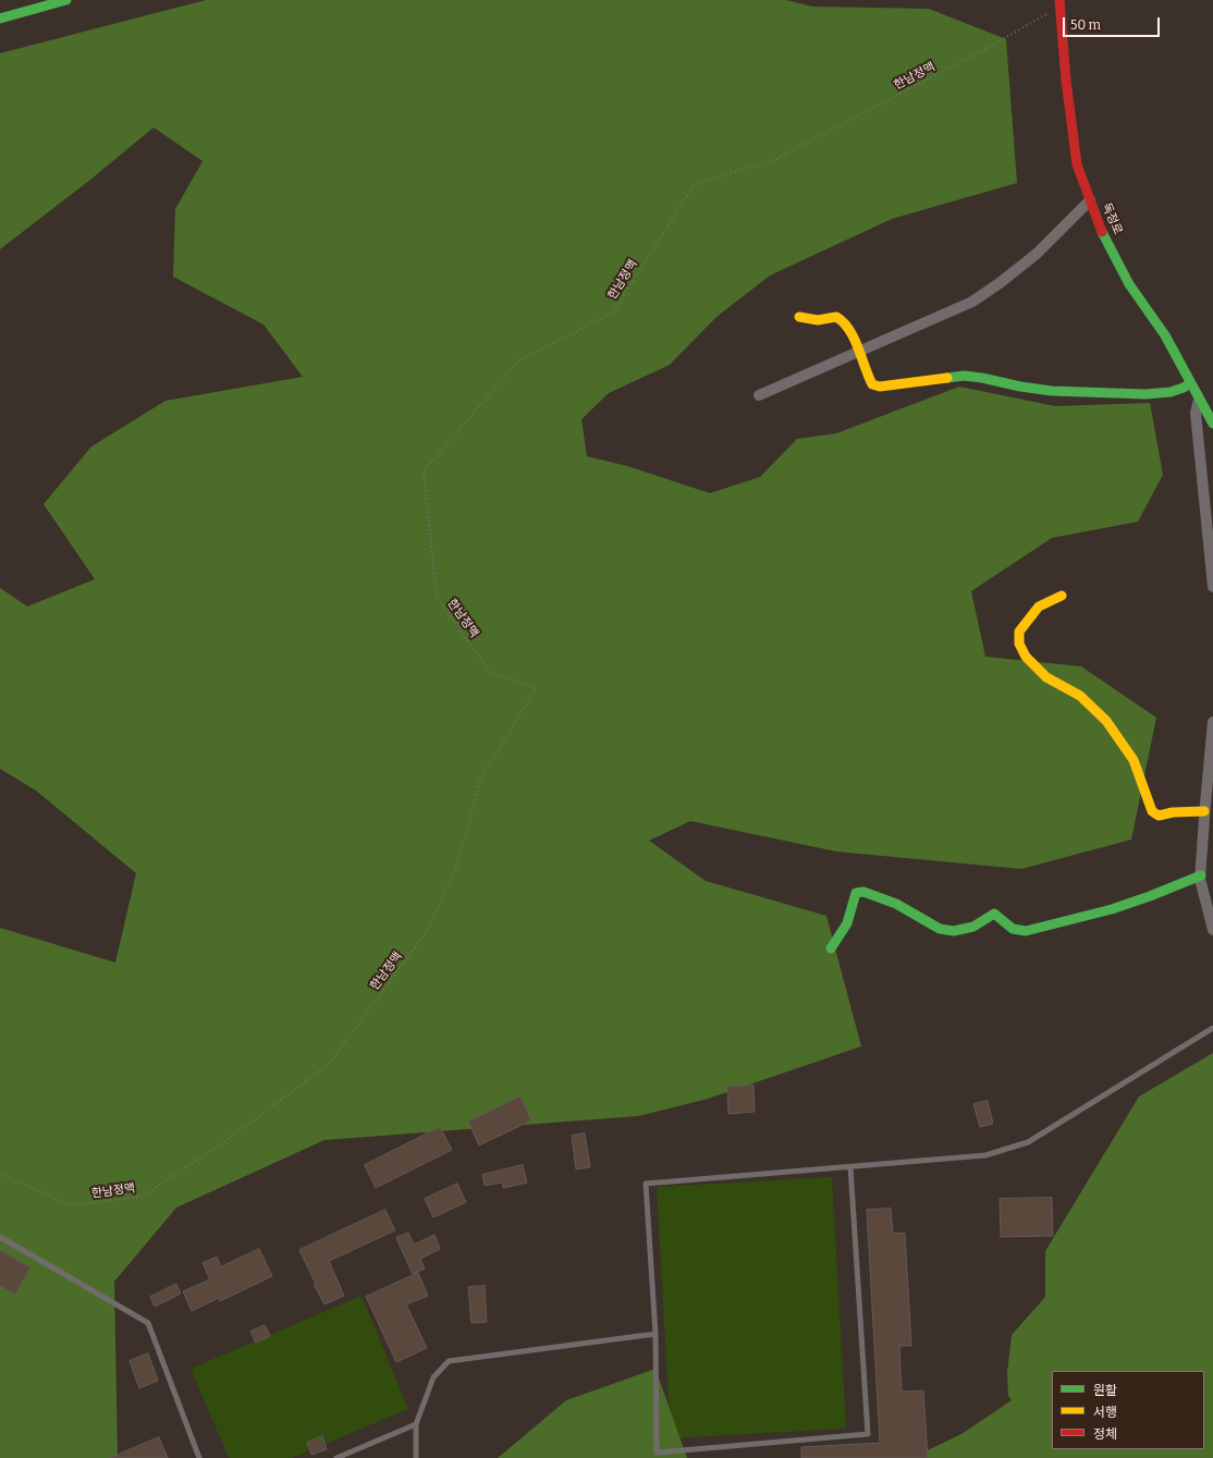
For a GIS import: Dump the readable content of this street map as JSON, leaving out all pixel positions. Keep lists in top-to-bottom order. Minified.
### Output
{"streets":{"street":["독정로"],"path":["한남정맥"]},"crossings":[["한남정맥","독정로"]],"legend":["원활","서행","정체"],"scale_bar":"50 m"}
